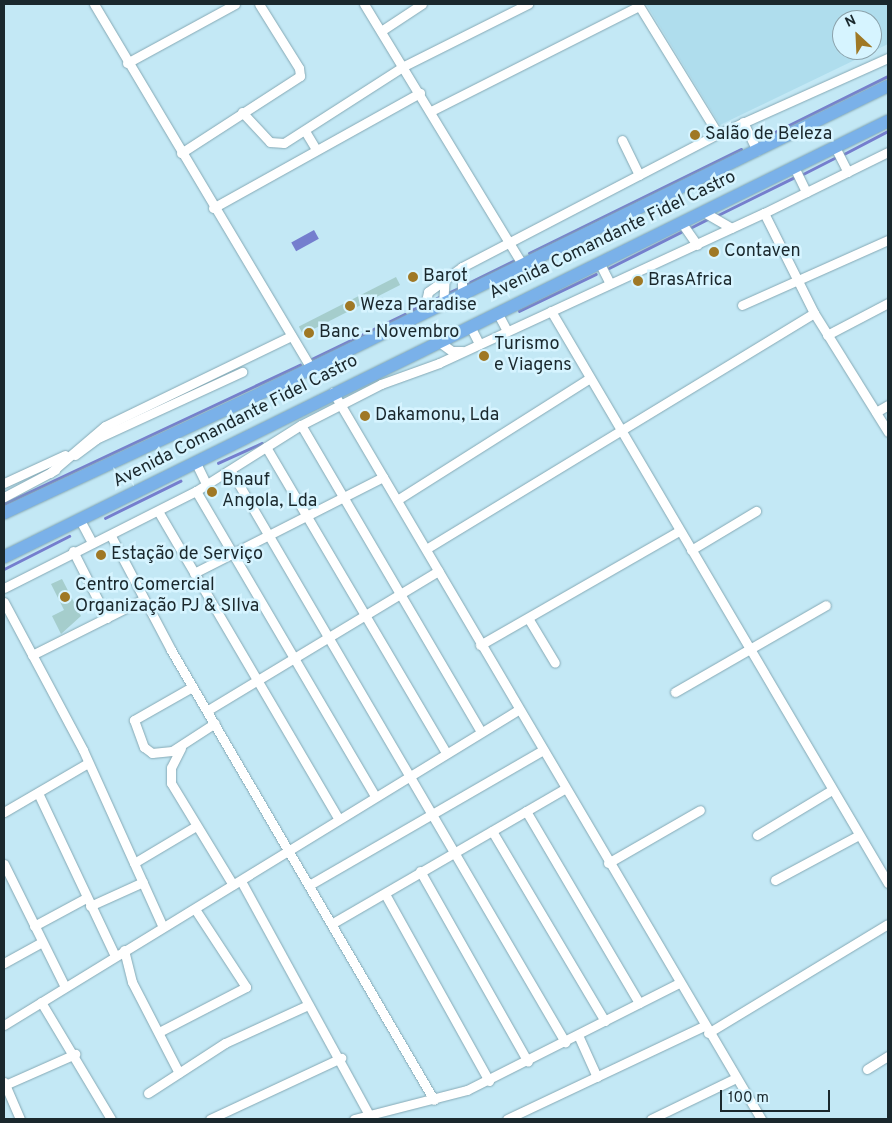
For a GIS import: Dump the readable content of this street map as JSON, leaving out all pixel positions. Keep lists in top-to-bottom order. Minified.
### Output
{"streets":{"highway":["Avenida Comandante Fidel Castro"]},"places":["Salão de Beleza","Contaven","Barot","BrasAfrica","Weza Paradise","Banc - Novembro","Turismo e Viagens","Dakamonu, Lda","Bnauf Angola, Lda","Estação de Serviço","Centro Comercial Organização PJ & SIlva"],"scale_bar":"100 m","north":"top left"}
